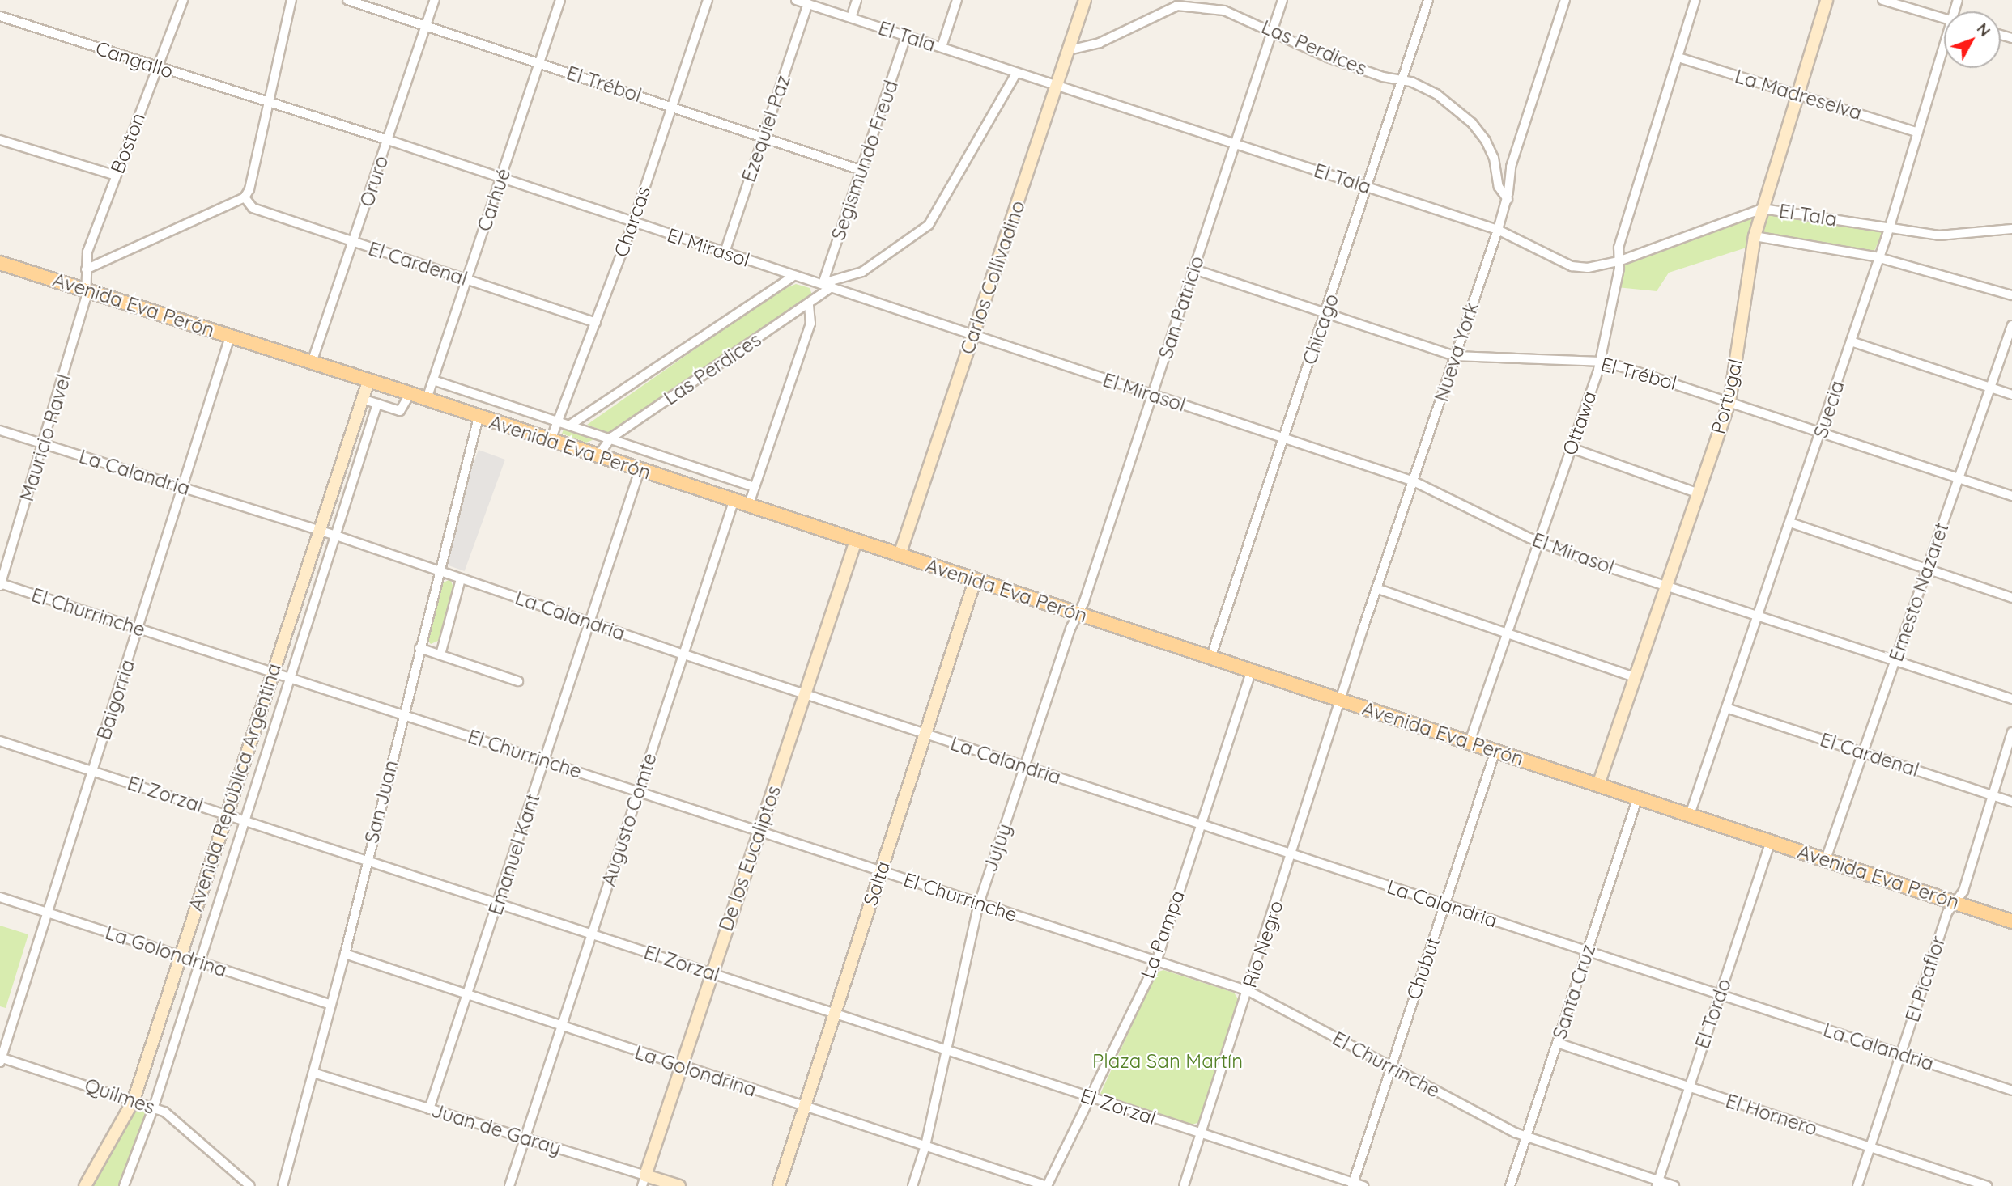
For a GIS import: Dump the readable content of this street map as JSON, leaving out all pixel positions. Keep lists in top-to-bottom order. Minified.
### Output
{"streets":{"main road":["Avenida Eva Perón"],"street":["El Tala","Las Perdices","Cangallo","El Trébol","La Madreselva","Ezequiel Paz","Boston","Segismundo Freud","Oruro","Carhué","Charcas","El Mirasol","El Cardenal","Carlos Collivadino","San Patricio","Chicago","Nueva York","Portugal","Suecia","Ottawa","Mauricio Ravel","La Calandria","Ernesto Nazaret","El Churrinche","Baigorria","Avenida República Argentina","El Zorzal","San Juan","Augusto Comte","Jujuy","Emanuel Kant","De los Eucaliptos","Salta","La Pampa","Río Negro","La Golondrina","Chubut","El Picaflor","Santa Cruz","El Tordo","Quilmes","El Hornero","Juan de Garay"]},"crossings":[["El Tala","Ezequiel Paz"],["El Tala","Segismundo Freud"],["El Tala","Carlos Collivadino"],["El Tala","San Patricio"],["El Tala","Chicago"],["El Tala","Nueva York"],["El Tala","Portugal"],["El Tala","Suecia"],["El Tala","Ottawa"],["Las Perdices","El Mirasol"],["Las Perdices","Carlos Collivadino"],["Las Perdices","Avenida Eva Perón"],["Las Perdices","San Patricio"],["Las Perdices","Chicago"],["Las Perdices","Nueva York"],["Cangallo","Boston"],["Cangallo","El Mirasol"],["El Trébol","Ezequiel Paz"],["El Trébol","Segismundo Freud"],["El Trébol","Oruro"],["El Trébol","Carhué"],["El Trébol","Charcas"],["El Trébol","San Patricio"],["El Trébol","Chicago"],["El Trébol","Nueva York"],["El Trébol","Portugal"],["El Trébol","Suecia"],["El Trébol","Ottawa"],["El Trébol","Ernesto Nazaret"],["La Madreselva","Portugal"],["La Madreselva","Suecia"],["La Madreselva","Ottawa"],["Ezequiel Paz","El Mirasol"],["Boston","Avenida Eva Perón"],["Boston","Mauricio Ravel"],["Segismundo Freud","El Mirasol"],["Oruro","El Mirasol"],["Oruro","El Cardenal"],["Oruro","Avenida Eva Perón"],["Carhué","El Mirasol"],["Carhué","El Cardenal"],["Carhué","Avenida Eva Perón"],["Charcas","El Mirasol"],["Charcas","El Cardenal"],["Charcas","Avenida Eva Perón"],["El Mirasol","Carlos Collivadino"],["El Mirasol","San Patricio"],["El Mirasol","Chicago"],["El Mirasol","Nueva York"],["El Mirasol","Portugal"],["El Mirasol","Suecia"],["El Mirasol","Ottawa"],["El Mirasol","Ernesto Nazaret"],["El Cardenal","Suecia"],["El Cardenal","Ernesto Nazaret"],["El Cardenal","El Picaflor"],["Carlos Collivadino","Avenida Eva Perón"],["Avenida Eva Perón","San Patricio"],["Avenida Eva Perón","Chicago"],["Avenida Eva Perón","Nueva York"],["Avenida Eva Perón","Portugal"],["Avenida Eva Perón","Suecia"],["Avenida Eva Perón","Ottawa"],["Avenida Eva Perón","Mauricio Ravel"],["Avenida Eva Perón","Ernesto Nazaret"],["Avenida Eva Perón","Baigorria"],["Avenida Eva Perón","Avenida República Argentina"],["Avenida Eva Perón","San Juan"],["Avenida Eva Perón","Augusto Comte"],["Avenida Eva Perón","Jujuy"],["Avenida Eva Perón","Emanuel Kant"],["Avenida Eva Perón","De los Eucaliptos"],["Avenida Eva Perón","Salta"],["Avenida Eva Perón","La Pampa"],["Avenida Eva Perón","Río Negro"],["Avenida Eva Perón","Chubut"],["Avenida Eva Perón","El Picaflor"],["Avenida Eva Perón","Santa Cruz"],["Avenida Eva Perón","El Tordo"],["San Patricio","Jujuy"],["Nueva York","Río Negro"],["Mauricio Ravel","La Calandria"],["Mauricio Ravel","El Churrinche"],["La Calandria","Baigorria"],["La Calandria","Avenida República Argentina"],["La Calandria","San Juan"],["La Calandria","Augusto Comte"],["La Calandria","Jujuy"],["La Calandria","Emanuel Kant"],["La Calandria","De los Eucaliptos"],["La Calandria","Salta"],["La Calandria","La Pampa"],["La Calandria","Río Negro"],["La Calandria","Chubut"],["La Calandria","El Picaflor"],["La Calandria","Santa Cruz"],["La Calandria","El Tordo"],["El Churrinche","Baigorria"],["El Churrinche","Avenida República Argentina"],["El Churrinche","San Juan"],["El Churrinche","Augusto Comte"],["El Churrinche","Jujuy"],["El Churrinche","Emanuel Kant"],["El Churrinche","De los Eucaliptos"],["El Churrinche","Salta"],["El Churrinche","La Pampa"],["El Churrinche","Río Negro"],["El Churrinche","Chubut"],["El Churrinche","Santa Cruz"],["El Churrinche","El Tordo"],["Baigorria","El Zorzal"],["Baigorria","La Golondrina"],["Baigorria","Quilmes"],["Avenida República Argentina","El Zorzal"],["Avenida República Argentina","La Golondrina"],["Avenida República Argentina","Quilmes"],["El Zorzal","San Juan"],["El Zorzal","Augusto Comte"],["El Zorzal","Jujuy"],["El Zorzal","Emanuel Kant"],["El Zorzal","De los Eucaliptos"],["El Zorzal","Salta"],["El Zorzal","La Pampa"],["El Zorzal","Río Negro"],["El Zorzal","Chubut"],["San Juan","La Golondrina"],["San Juan","Juan de Garay"],["Augusto Comte","La Golondrina"],["Augusto Comte","Juan de Garay"],["Jujuy","La Golondrina"],["Emanuel Kant","La Golondrina"],["Emanuel Kant","Juan de Garay"],["De los Eucaliptos","La Golondrina"],["De los Eucaliptos","Juan de Garay"],["Salta","La Golondrina"],["La Pampa","La Golondrina"],["El Picaflor","El Hornero"],["Santa Cruz","El Hornero"],["El Tordo","El Hornero"]],"parks":["Plaza San Martín"],"north":"top right"}
